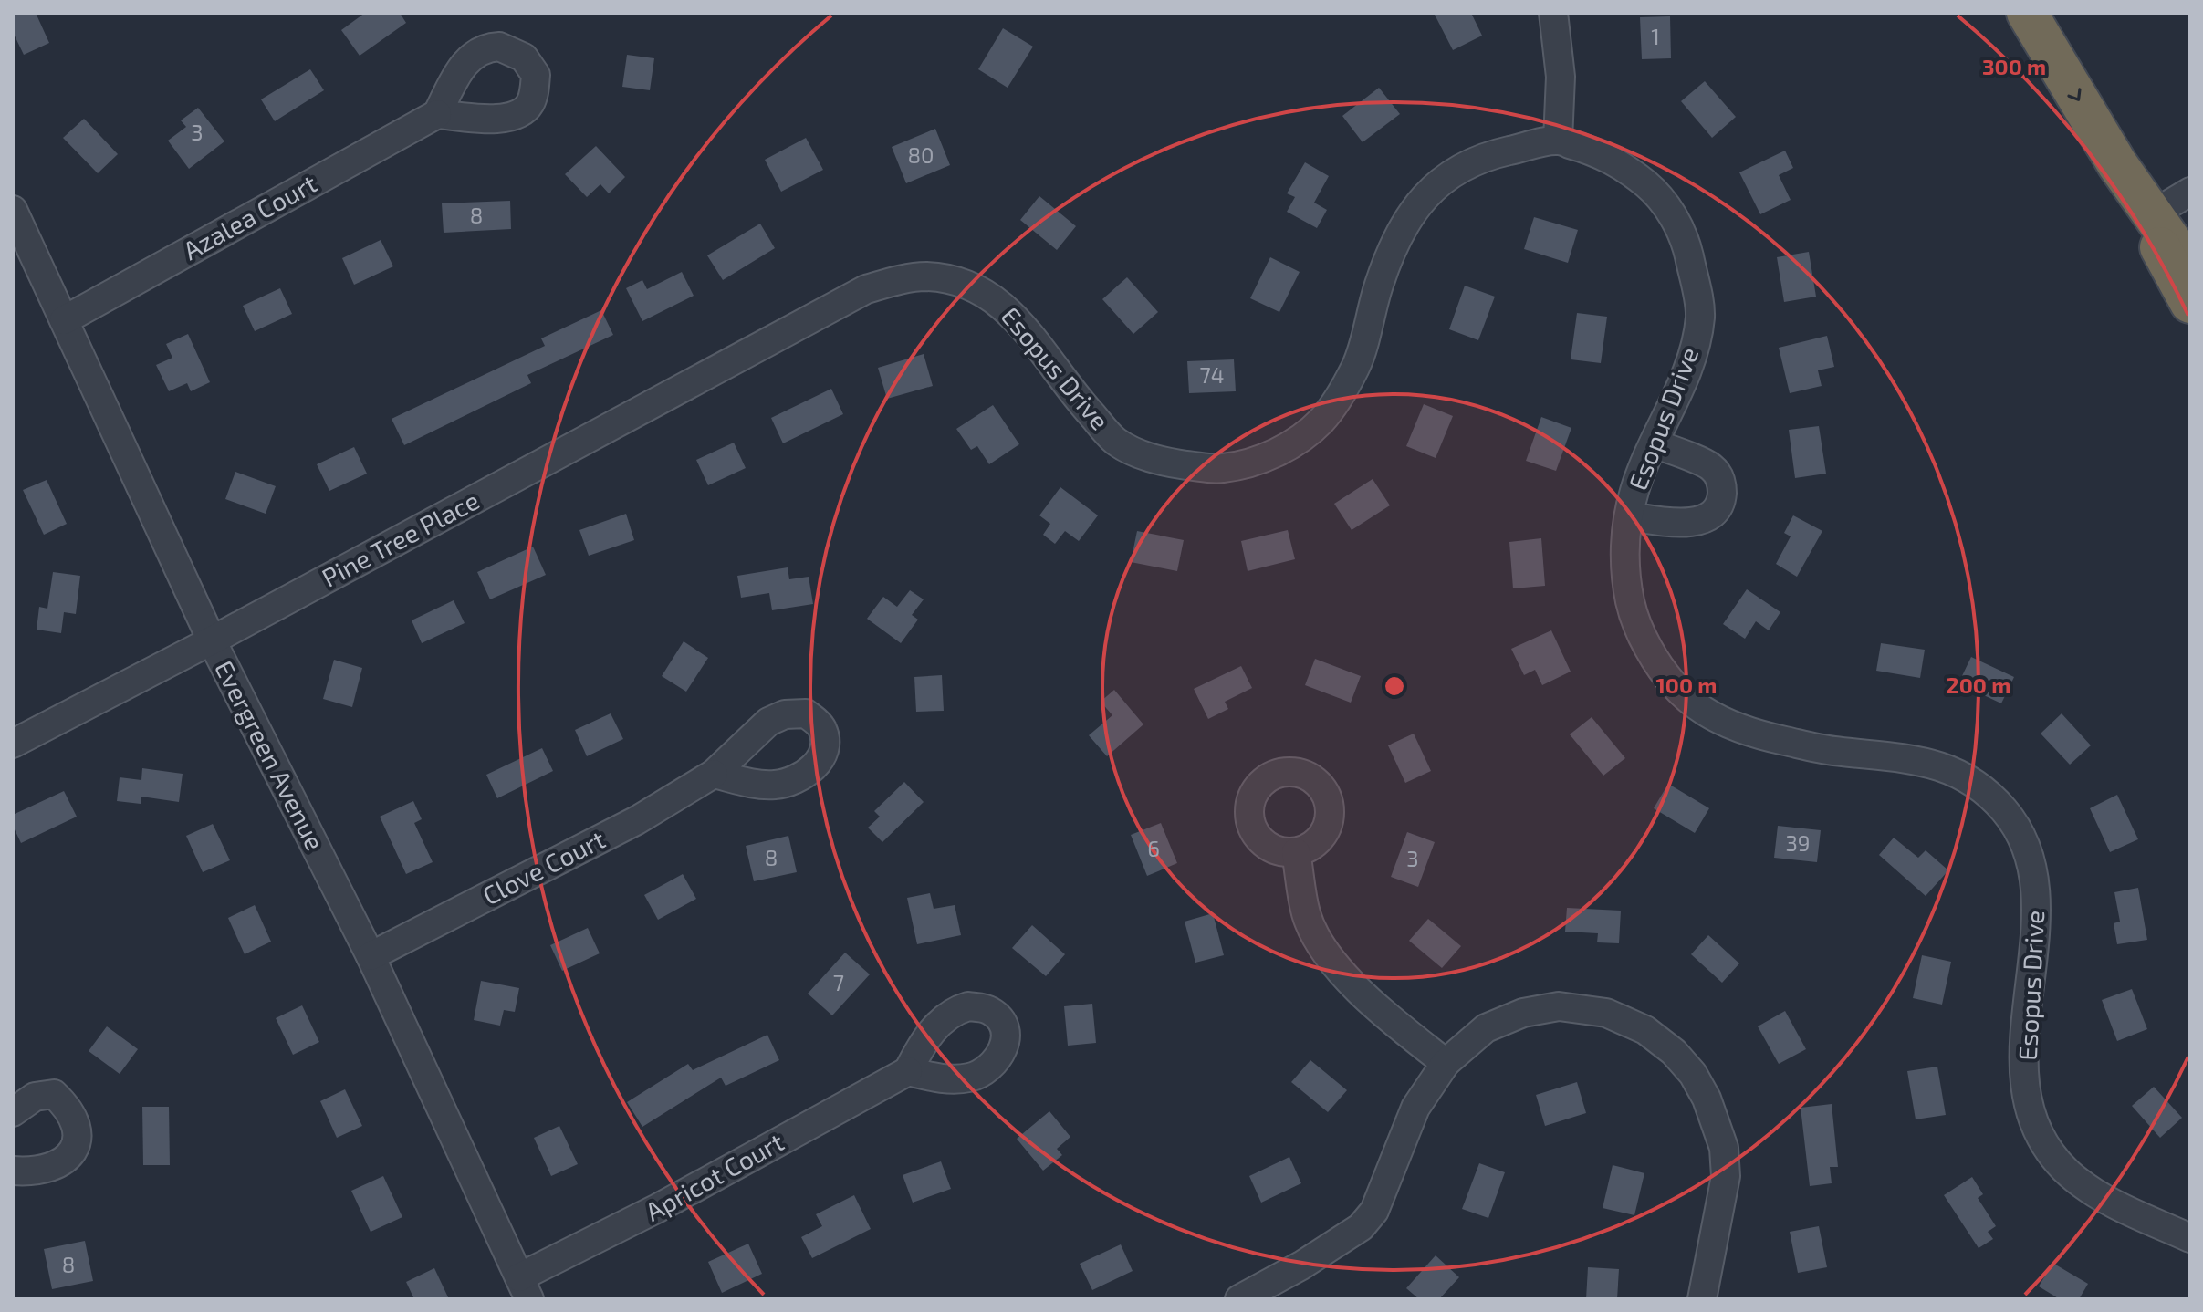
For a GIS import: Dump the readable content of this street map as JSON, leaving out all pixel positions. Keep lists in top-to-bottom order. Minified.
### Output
{"streets":{"street":["Azalea Court","Esopus Drive","Pine Tree Place","Evergreen Avenue","Clove Court","Apricot Court"]},"crossings":[["Azalea Court","Evergreen Avenue"],["Esopus Drive","Pine Tree Place"],["Pine Tree Place","Evergreen Avenue"],["Evergreen Avenue","Clove Court"],["Evergreen Avenue","Apricot Court"]],"house_numbers":["1","3","80","8","74","39","6","8","3","7","8"],"rings":["300 m","100 m","200 m"]}
